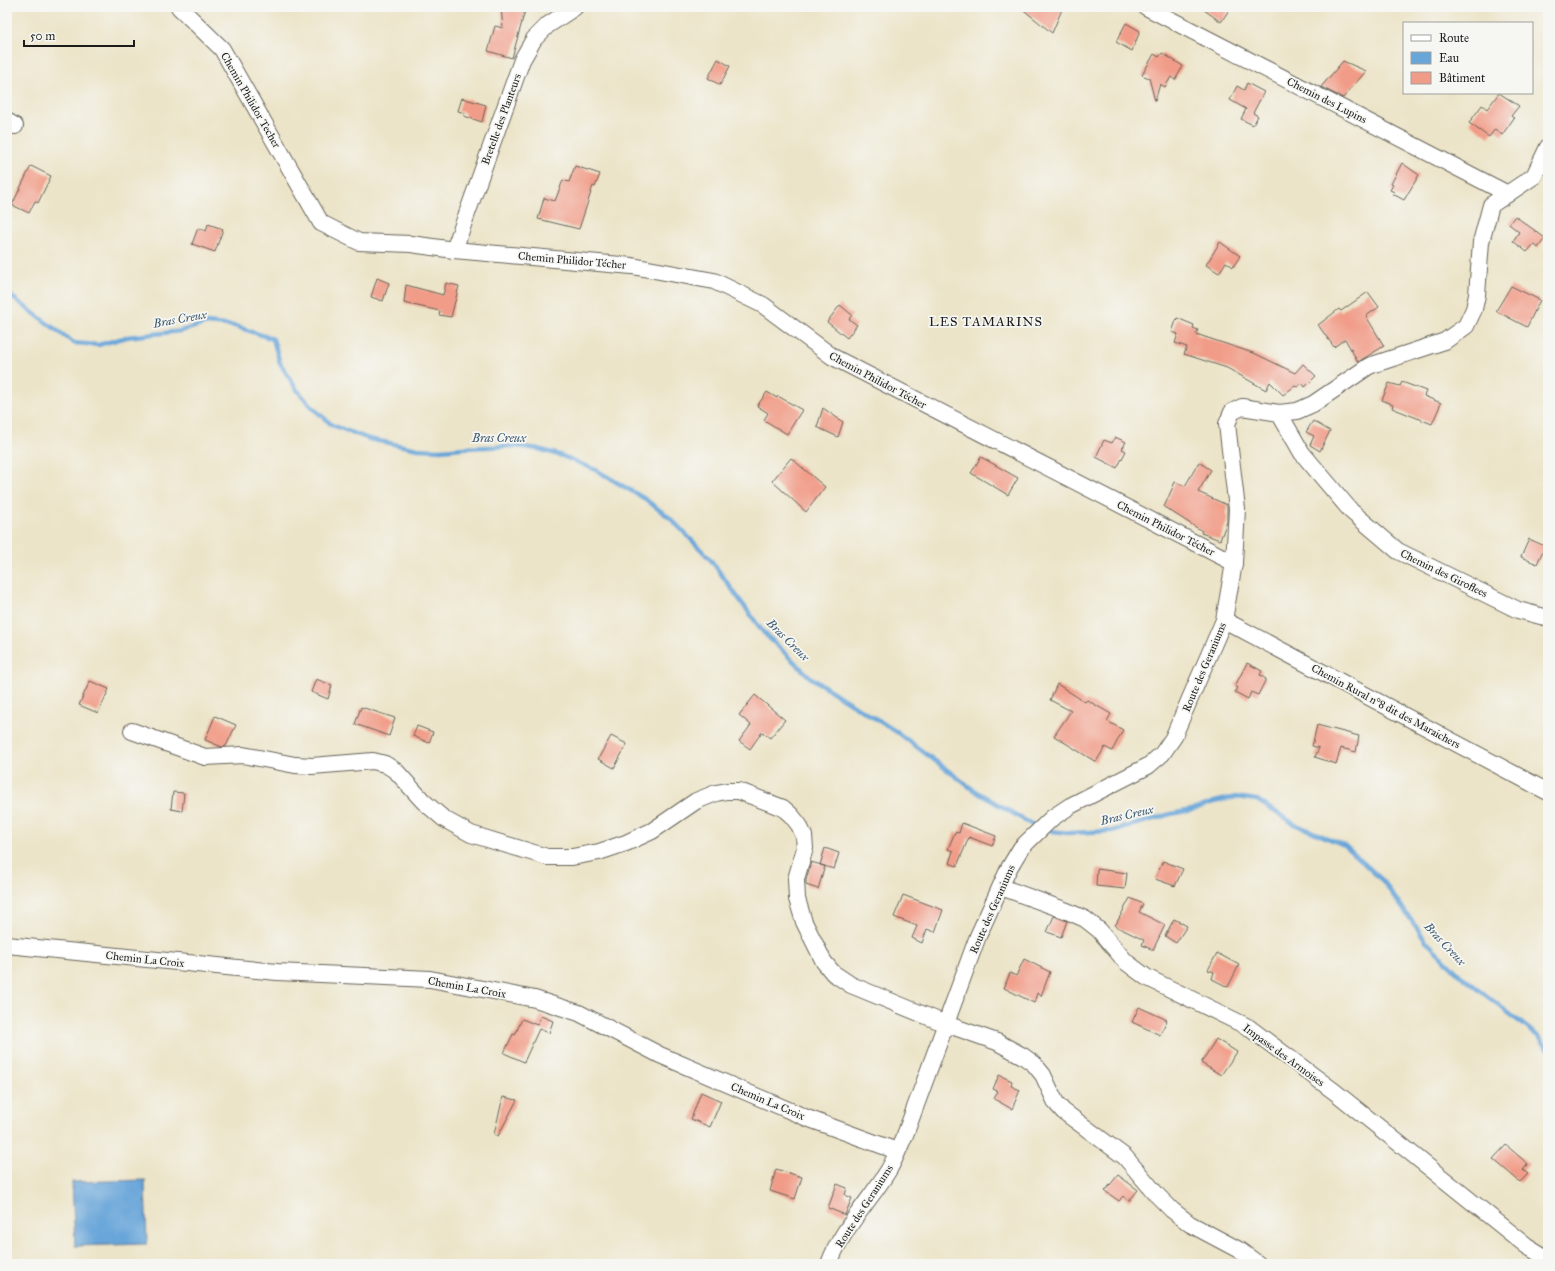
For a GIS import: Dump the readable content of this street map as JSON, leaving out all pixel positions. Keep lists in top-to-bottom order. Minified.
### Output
{"streets":{"street":["Chemin Philidor Techer","Chemin des Lupins","Bretelle des Planteurs","Chemin Philidor Técher","Chemin des Giroflees","Route des Geraniums","Chemin Rural n°8 dit des Maraichers","Chemin La Croix","Impasse des Armoises"]},"crossings":[["Chemin Philidor Techer","Chemin Philidor Técher"],["Chemin des Lupins","Route des Geraniums"],["Bretelle des Planteurs","Chemin Philidor Técher"],["Chemin Philidor Técher","Route des Geraniums"],["Chemin des Giroflees","Route des Geraniums"],["Route des Geraniums","Chemin Rural n°8 dit des Maraichers"],["Route des Geraniums","Chemin La Croix"],["Route des Geraniums","Impasse des Armoises"]],"districts":["LES TAMARINS"],"water":["Bras Creux"],"legend":["Route","Eau","Bâtiment"],"scale_bar":"50 m"}
